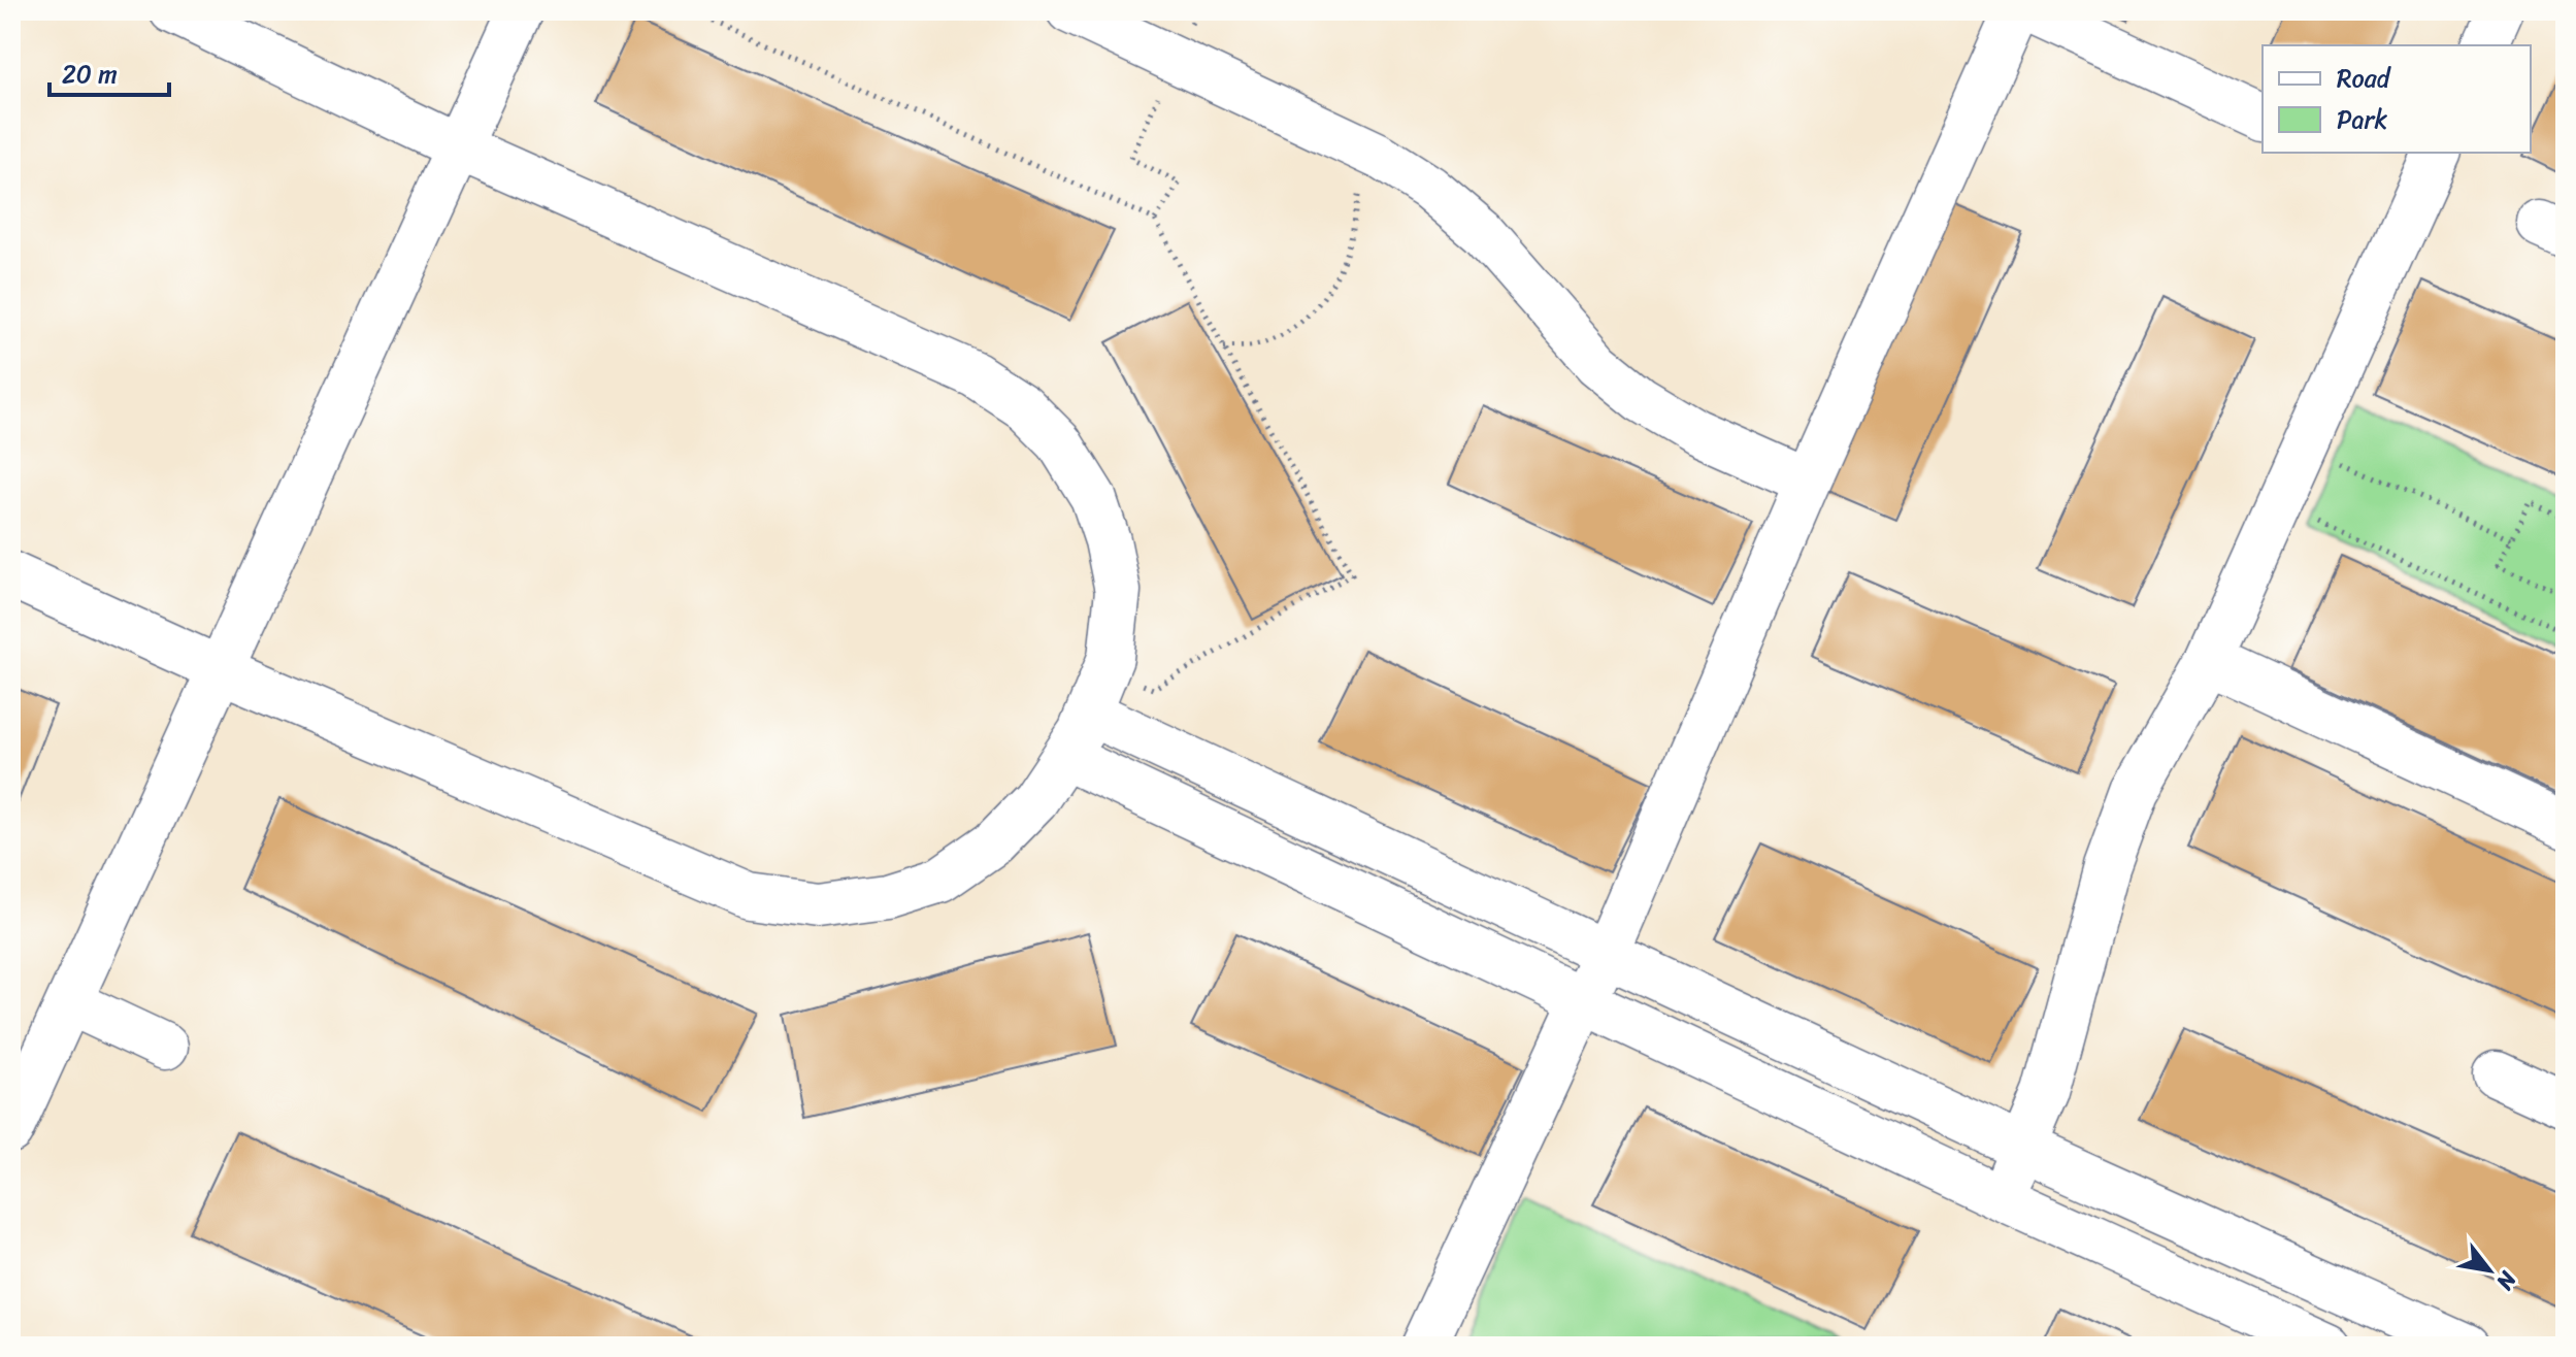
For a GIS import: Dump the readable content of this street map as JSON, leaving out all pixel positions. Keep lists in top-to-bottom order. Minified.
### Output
{"legend":["Road","Park"],"scale_bar":"20 m","north":"bottom right"}
